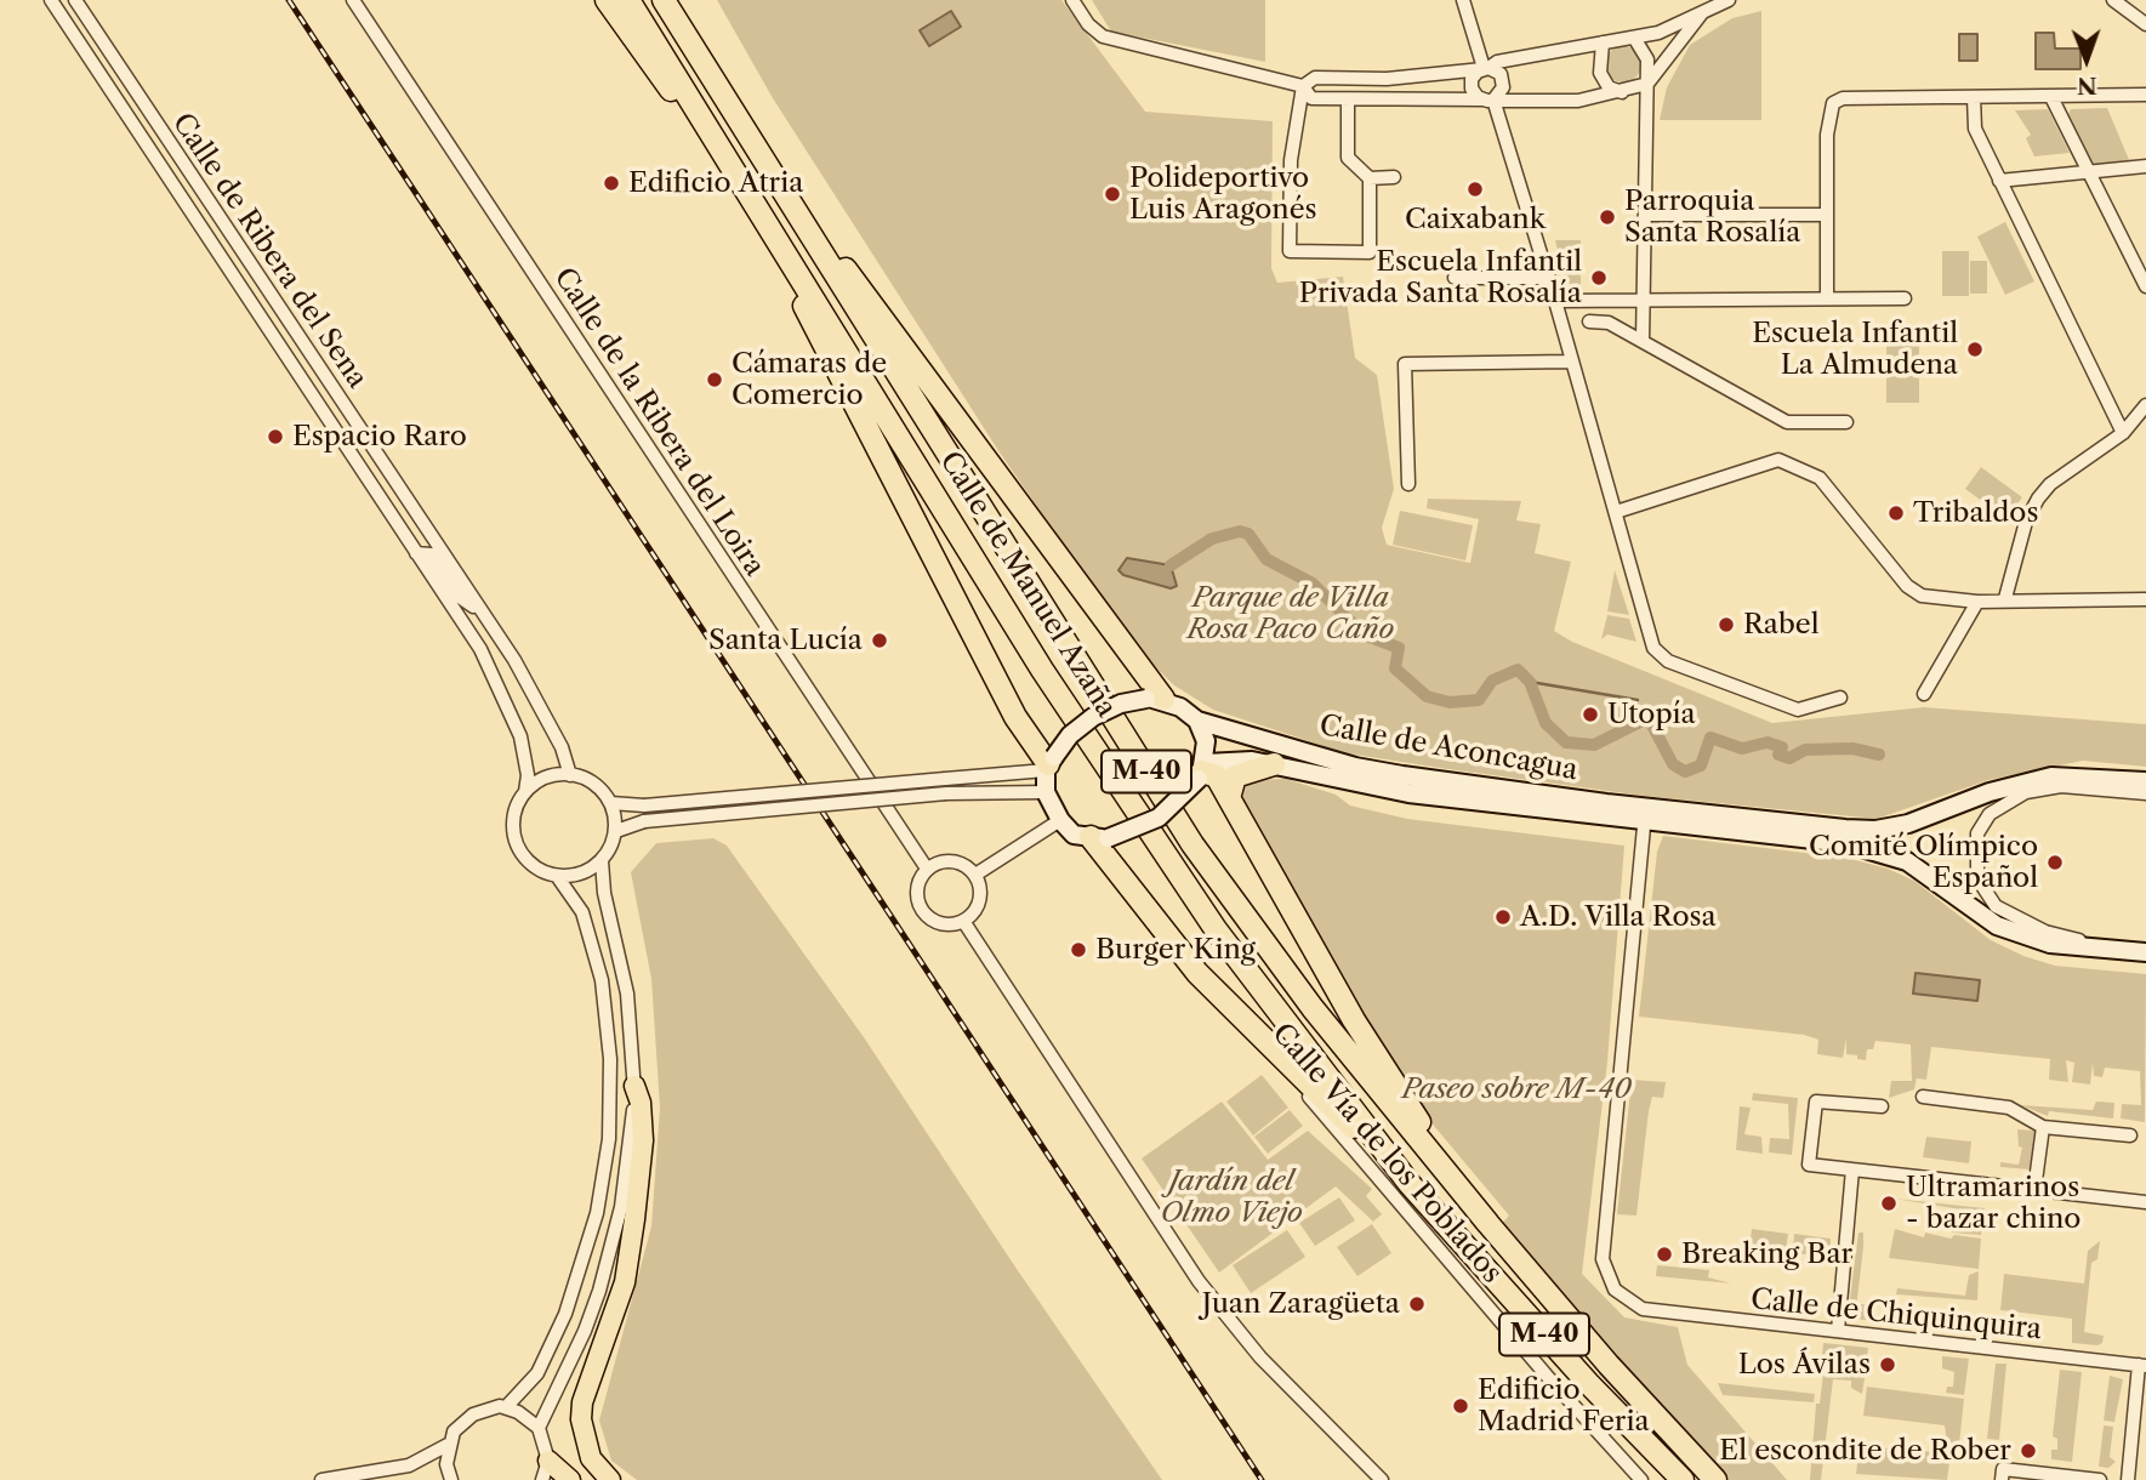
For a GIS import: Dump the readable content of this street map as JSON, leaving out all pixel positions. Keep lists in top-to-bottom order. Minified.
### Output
{"streets":{"highway":["Calle de Manuel Azaña","M-40"],"main road":["Calle de Aconcagua"],"street":["Calle de Ribera del Sena","Calle de la Ribera del Loira","Calle Vía de los Poblados","Calle de Chiquinquira"]},"crossings":[["Calle de Aconcagua","Calle de Chiquinquira"]],"parks":["Parque de Villa Rosa Paco Caño","Paseo sobre M-40","Jardín del Olmo Viejo"],"places":["Edificio Atria","Caixabank","Polideportivo Luis Aragonés","Parroquia Santa Rosalía","Escuela Infantil Privada Santa Rosalía","Escuela Infantil La Almudena","Cámaras de Comercio","Espacio Raro","Tribaldos","Rabel","Santa Lucía","Utopía","Comité Olímpico Español","A.D. Villa Rosa","Burger King","Ultramarinos - bazar chino","Breaking Bar","Juan Zaragüeta","Los Ávilas","Edificio Madrid Feria","El escondite de Rober"],"north":"bottom"}
